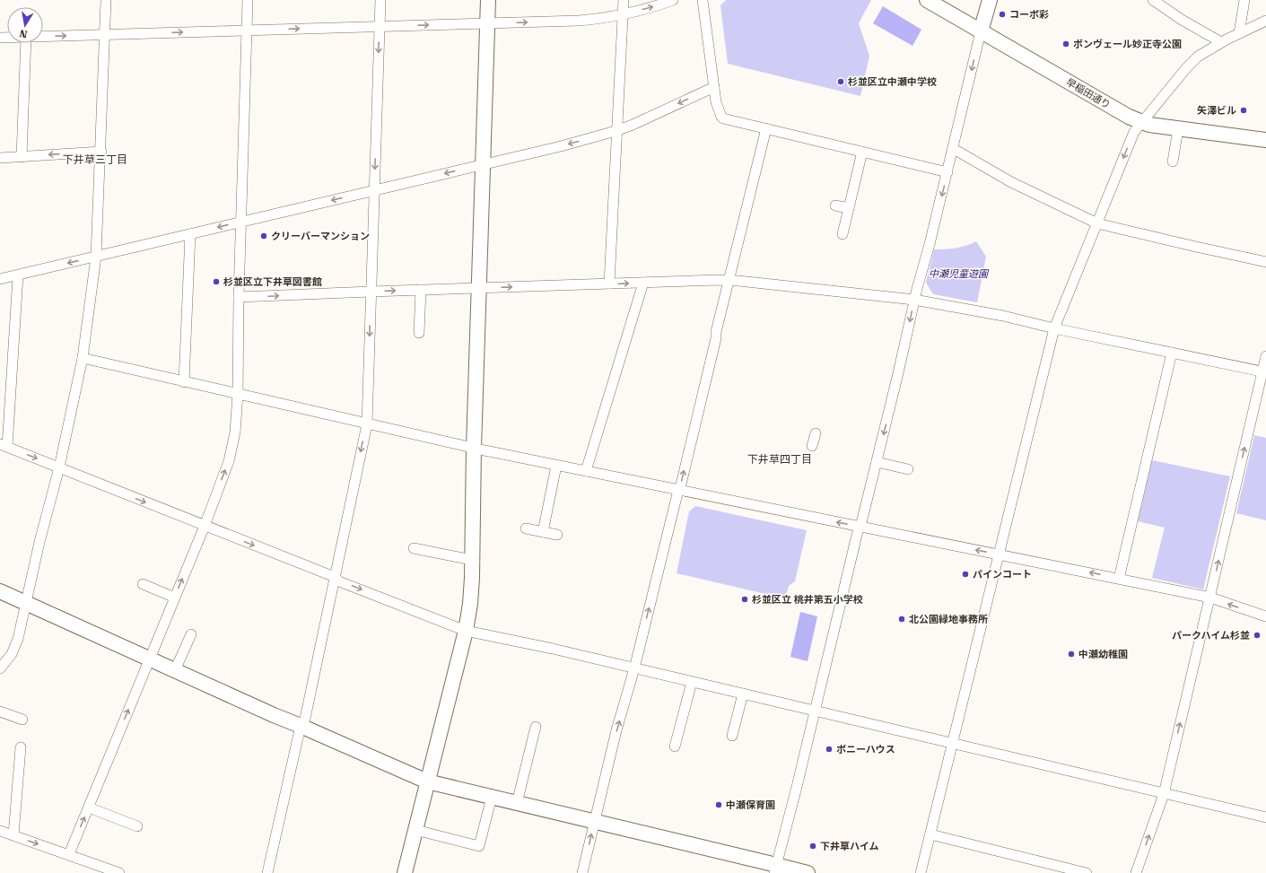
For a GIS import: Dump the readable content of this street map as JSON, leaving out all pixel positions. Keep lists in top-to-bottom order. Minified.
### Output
{"streets":{"street":["早稲田通り"]},"districts":["下井草三丁目","下井草四丁目"],"parks":["中瀬児童遊園"],"places":["コーポ彩","ボンヴェール妙正寺公園","杉並区立中瀬中学校","矢澤ビル","クリーバーマンション","杉並区立下井草図書館","パインコート","杉並区立 桃井第五小学校","北公園緑地事務所","パークハイム杉並","中瀬幼稚園","ポニーハウス","中瀬保育園","下井草ハイム"],"north":"bottom"}
